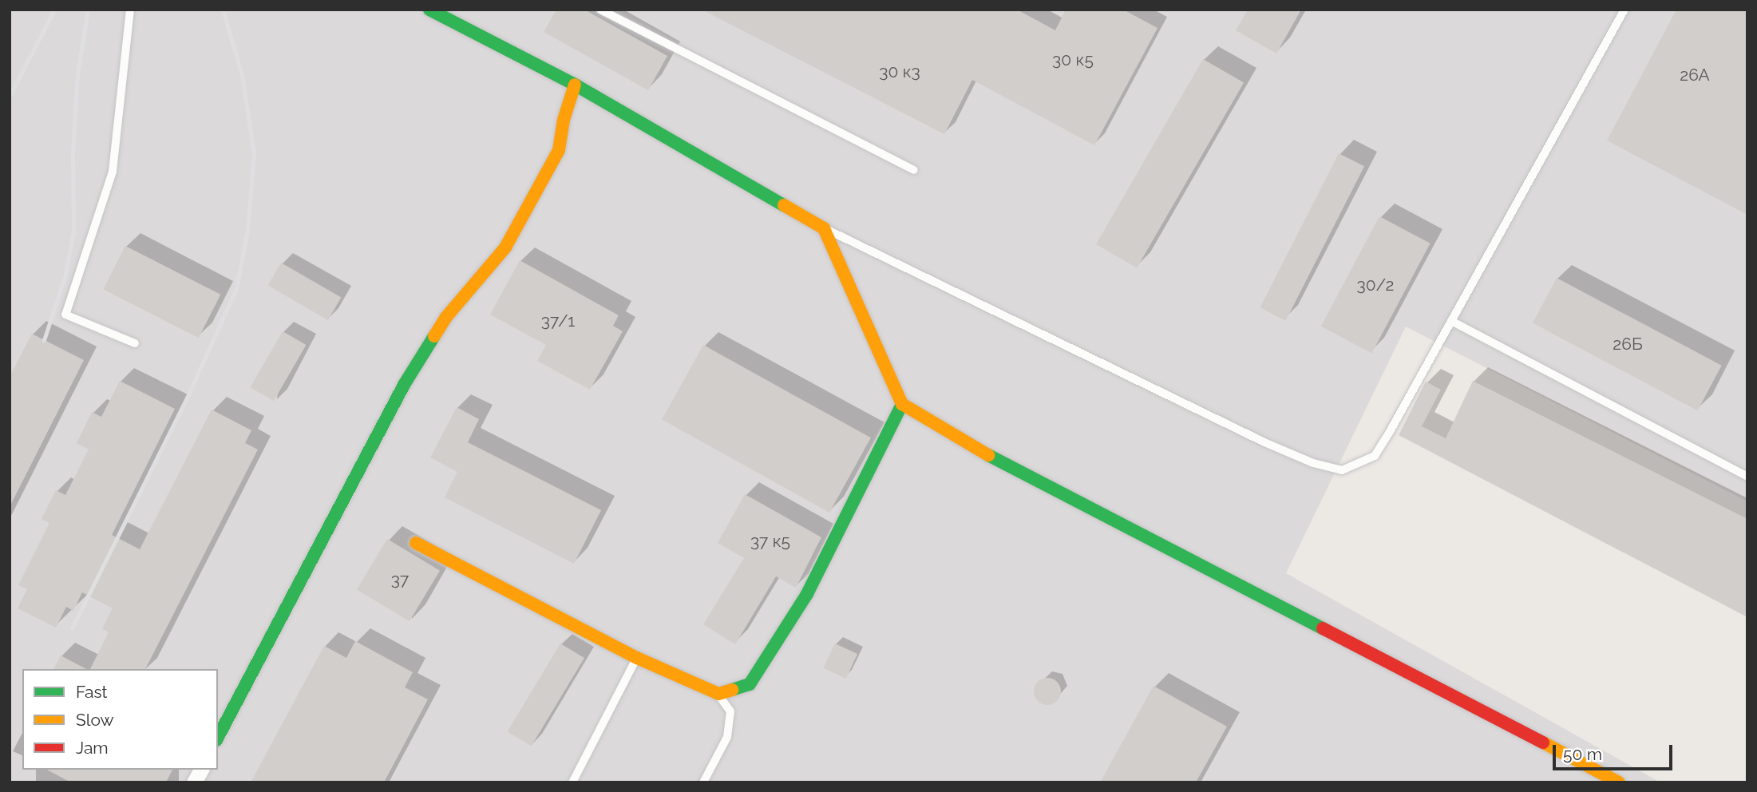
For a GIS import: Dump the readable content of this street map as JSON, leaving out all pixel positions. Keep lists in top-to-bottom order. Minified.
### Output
{"house_numbers":["30 к5","30 к3","26А","30/2","37/1","26Б","37 к5","37"],"legend":["Fast","Slow","Jam"],"scale_bar":"50 m"}
